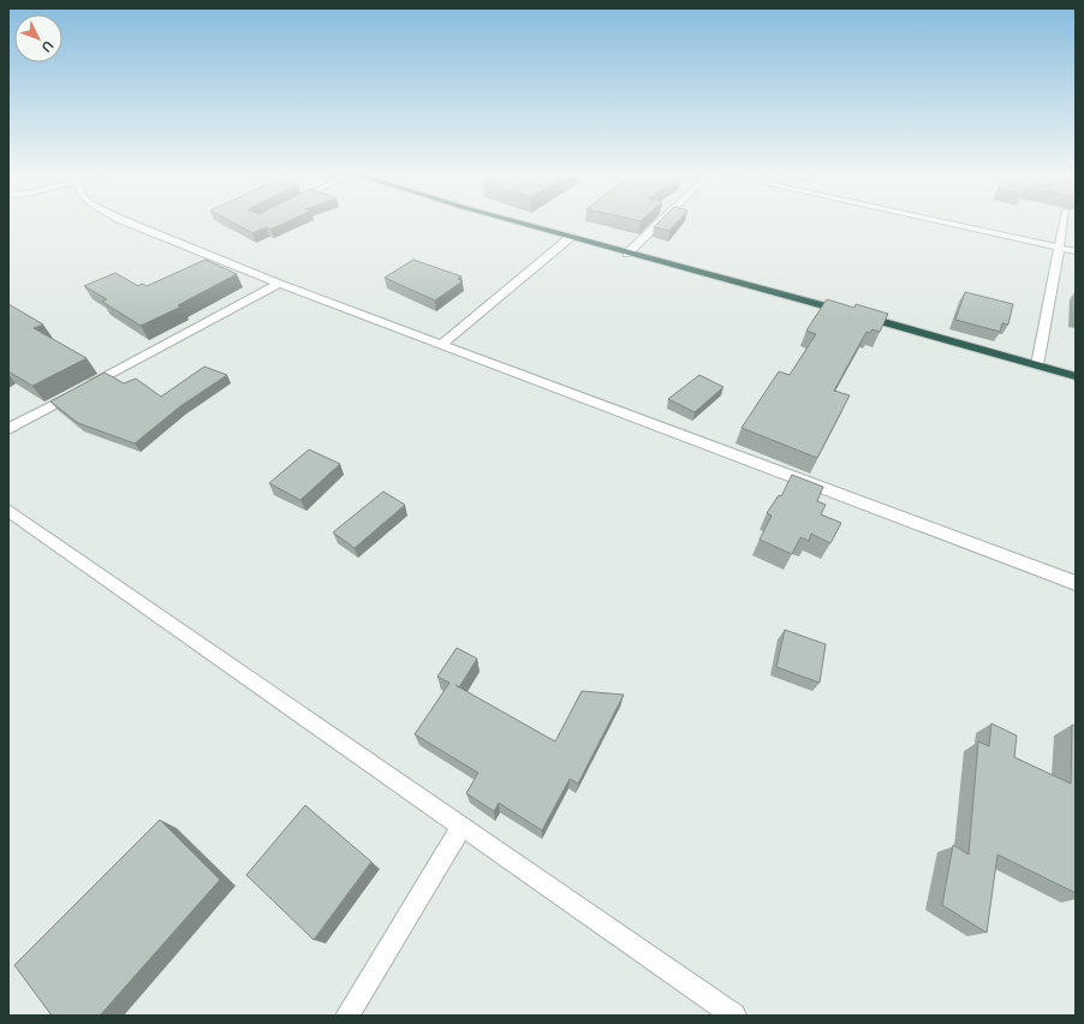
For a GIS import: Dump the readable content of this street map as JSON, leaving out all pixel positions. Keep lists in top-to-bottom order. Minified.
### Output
{"north":"bottom right"}
